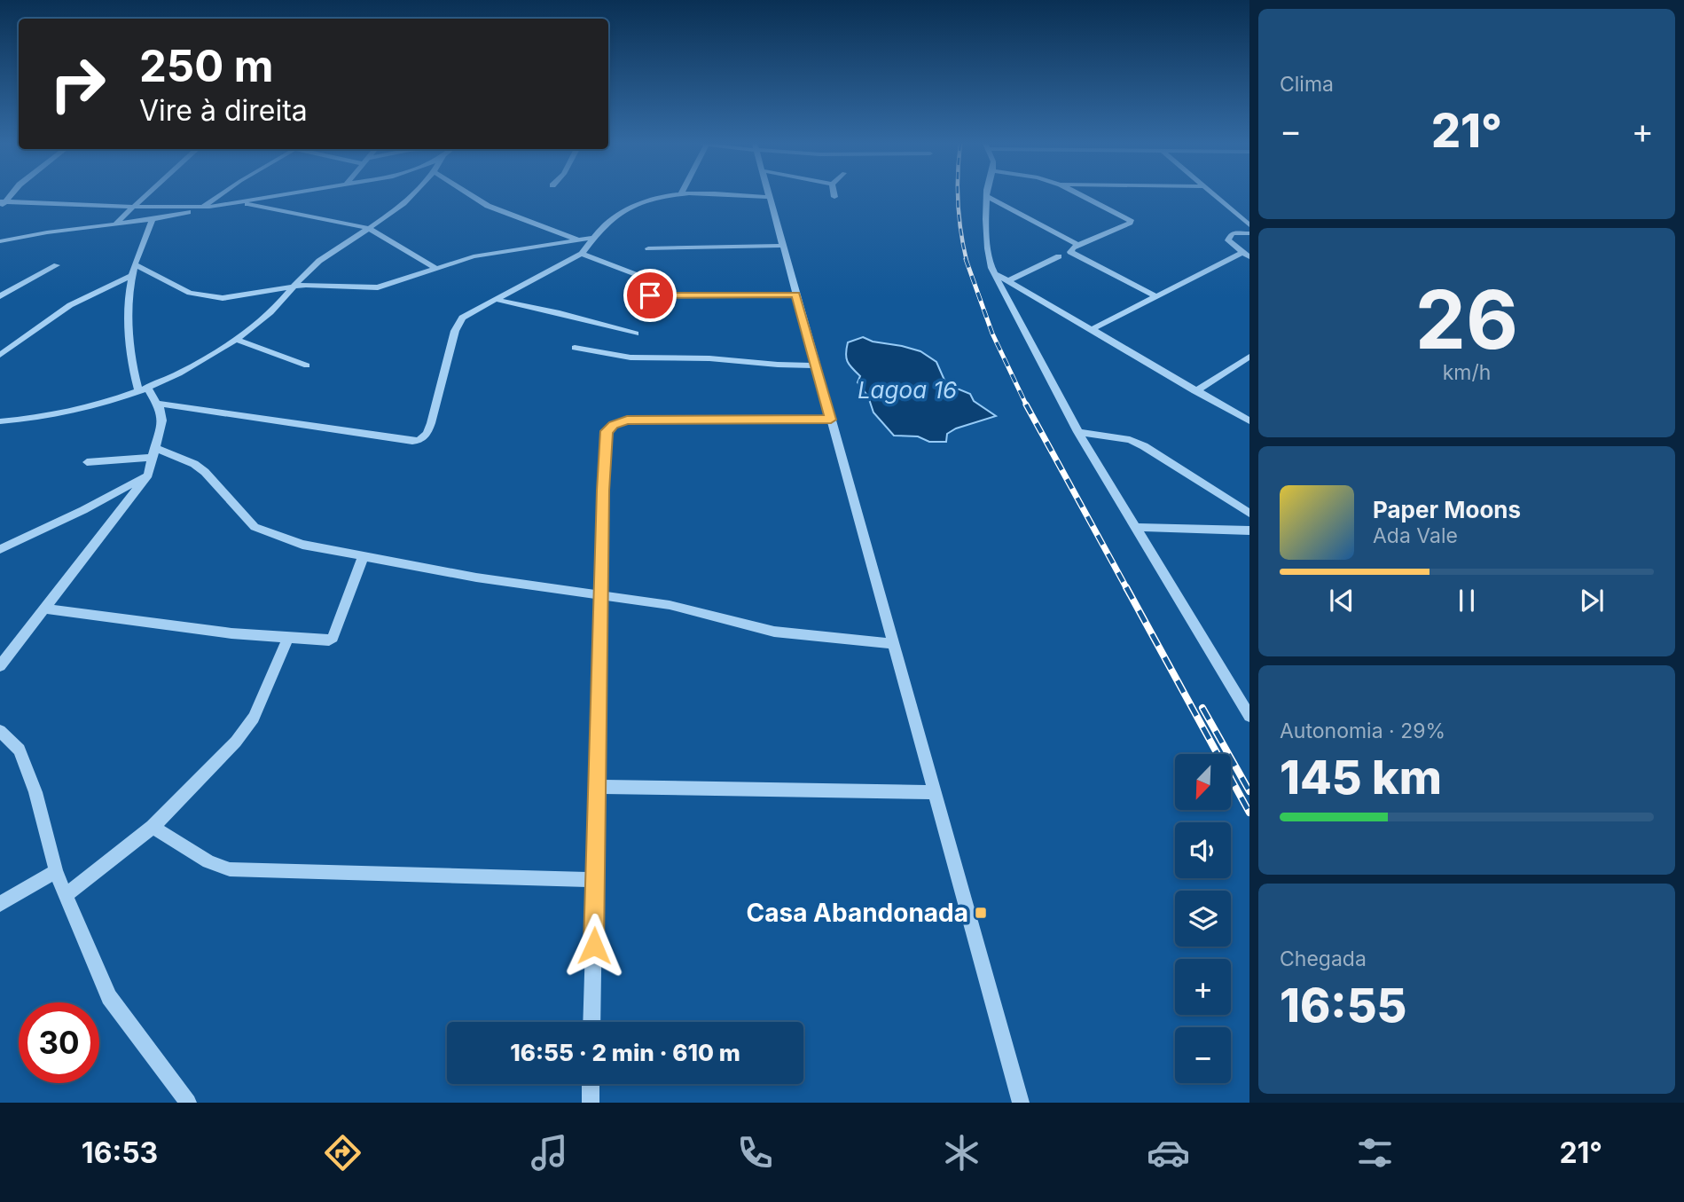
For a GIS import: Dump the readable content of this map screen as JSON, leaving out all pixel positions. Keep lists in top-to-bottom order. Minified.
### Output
{"water":["Lagoa 16"],"places":{"transit":["Casa Abandonada"]},"north":"bottom left","page":{"tile":["Clima",["26","km/h"],["Autonomia · 29%","145 km"],["Chegada","16:55"]],"turn":["250 m","Vire à direita"],"heat":["−","21°","+"],"song":["Paper Moons","Ada Vale"],"map_buttons":["+","−"],"limit":"30","trip":"16:55 · 2 min · 610 m","tabs":["16:53","21°"]}}
